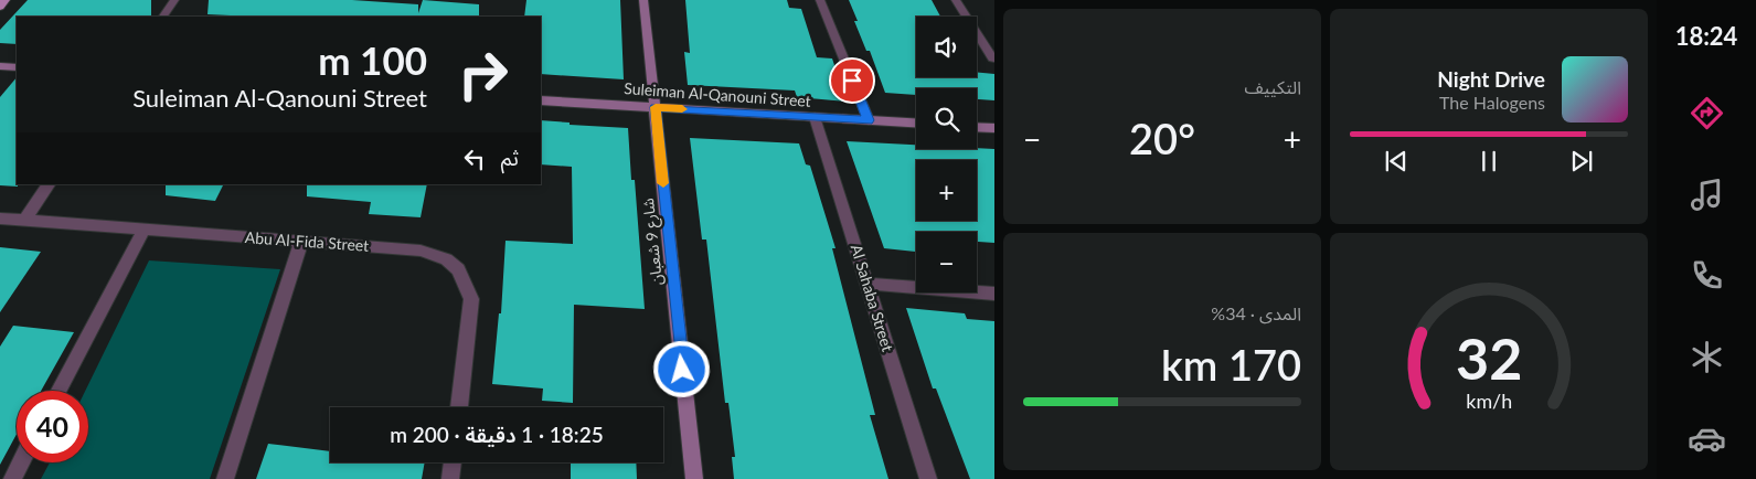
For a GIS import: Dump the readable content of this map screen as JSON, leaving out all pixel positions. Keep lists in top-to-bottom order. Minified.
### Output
{"streets":{"street":["Suleiman Al-Qanouni Street","Abu Al-Fida Street","شارع 9 شعبان","Al Sahaba Street"]},"crossings":[["Suleiman Al-Qanouni Street","شارع 9 شعبان"],["Suleiman Al-Qanouni Street","Al Sahaba Street"]],"page":{"tabs":"18:24","tile":["التكييف",["المدى · 34%","170 km"]],"map_buttons":["+","−"],"turn":["100 m","Suleiman Al-Qanouni Street"],"song":["Night Drive","The Halogens"],"heat":["−","20°","+"],"then":"ثم","limit":"40","trip":"18:25 · 1 دقيقة · 200 m","gauge":["32","km/h"]}}
